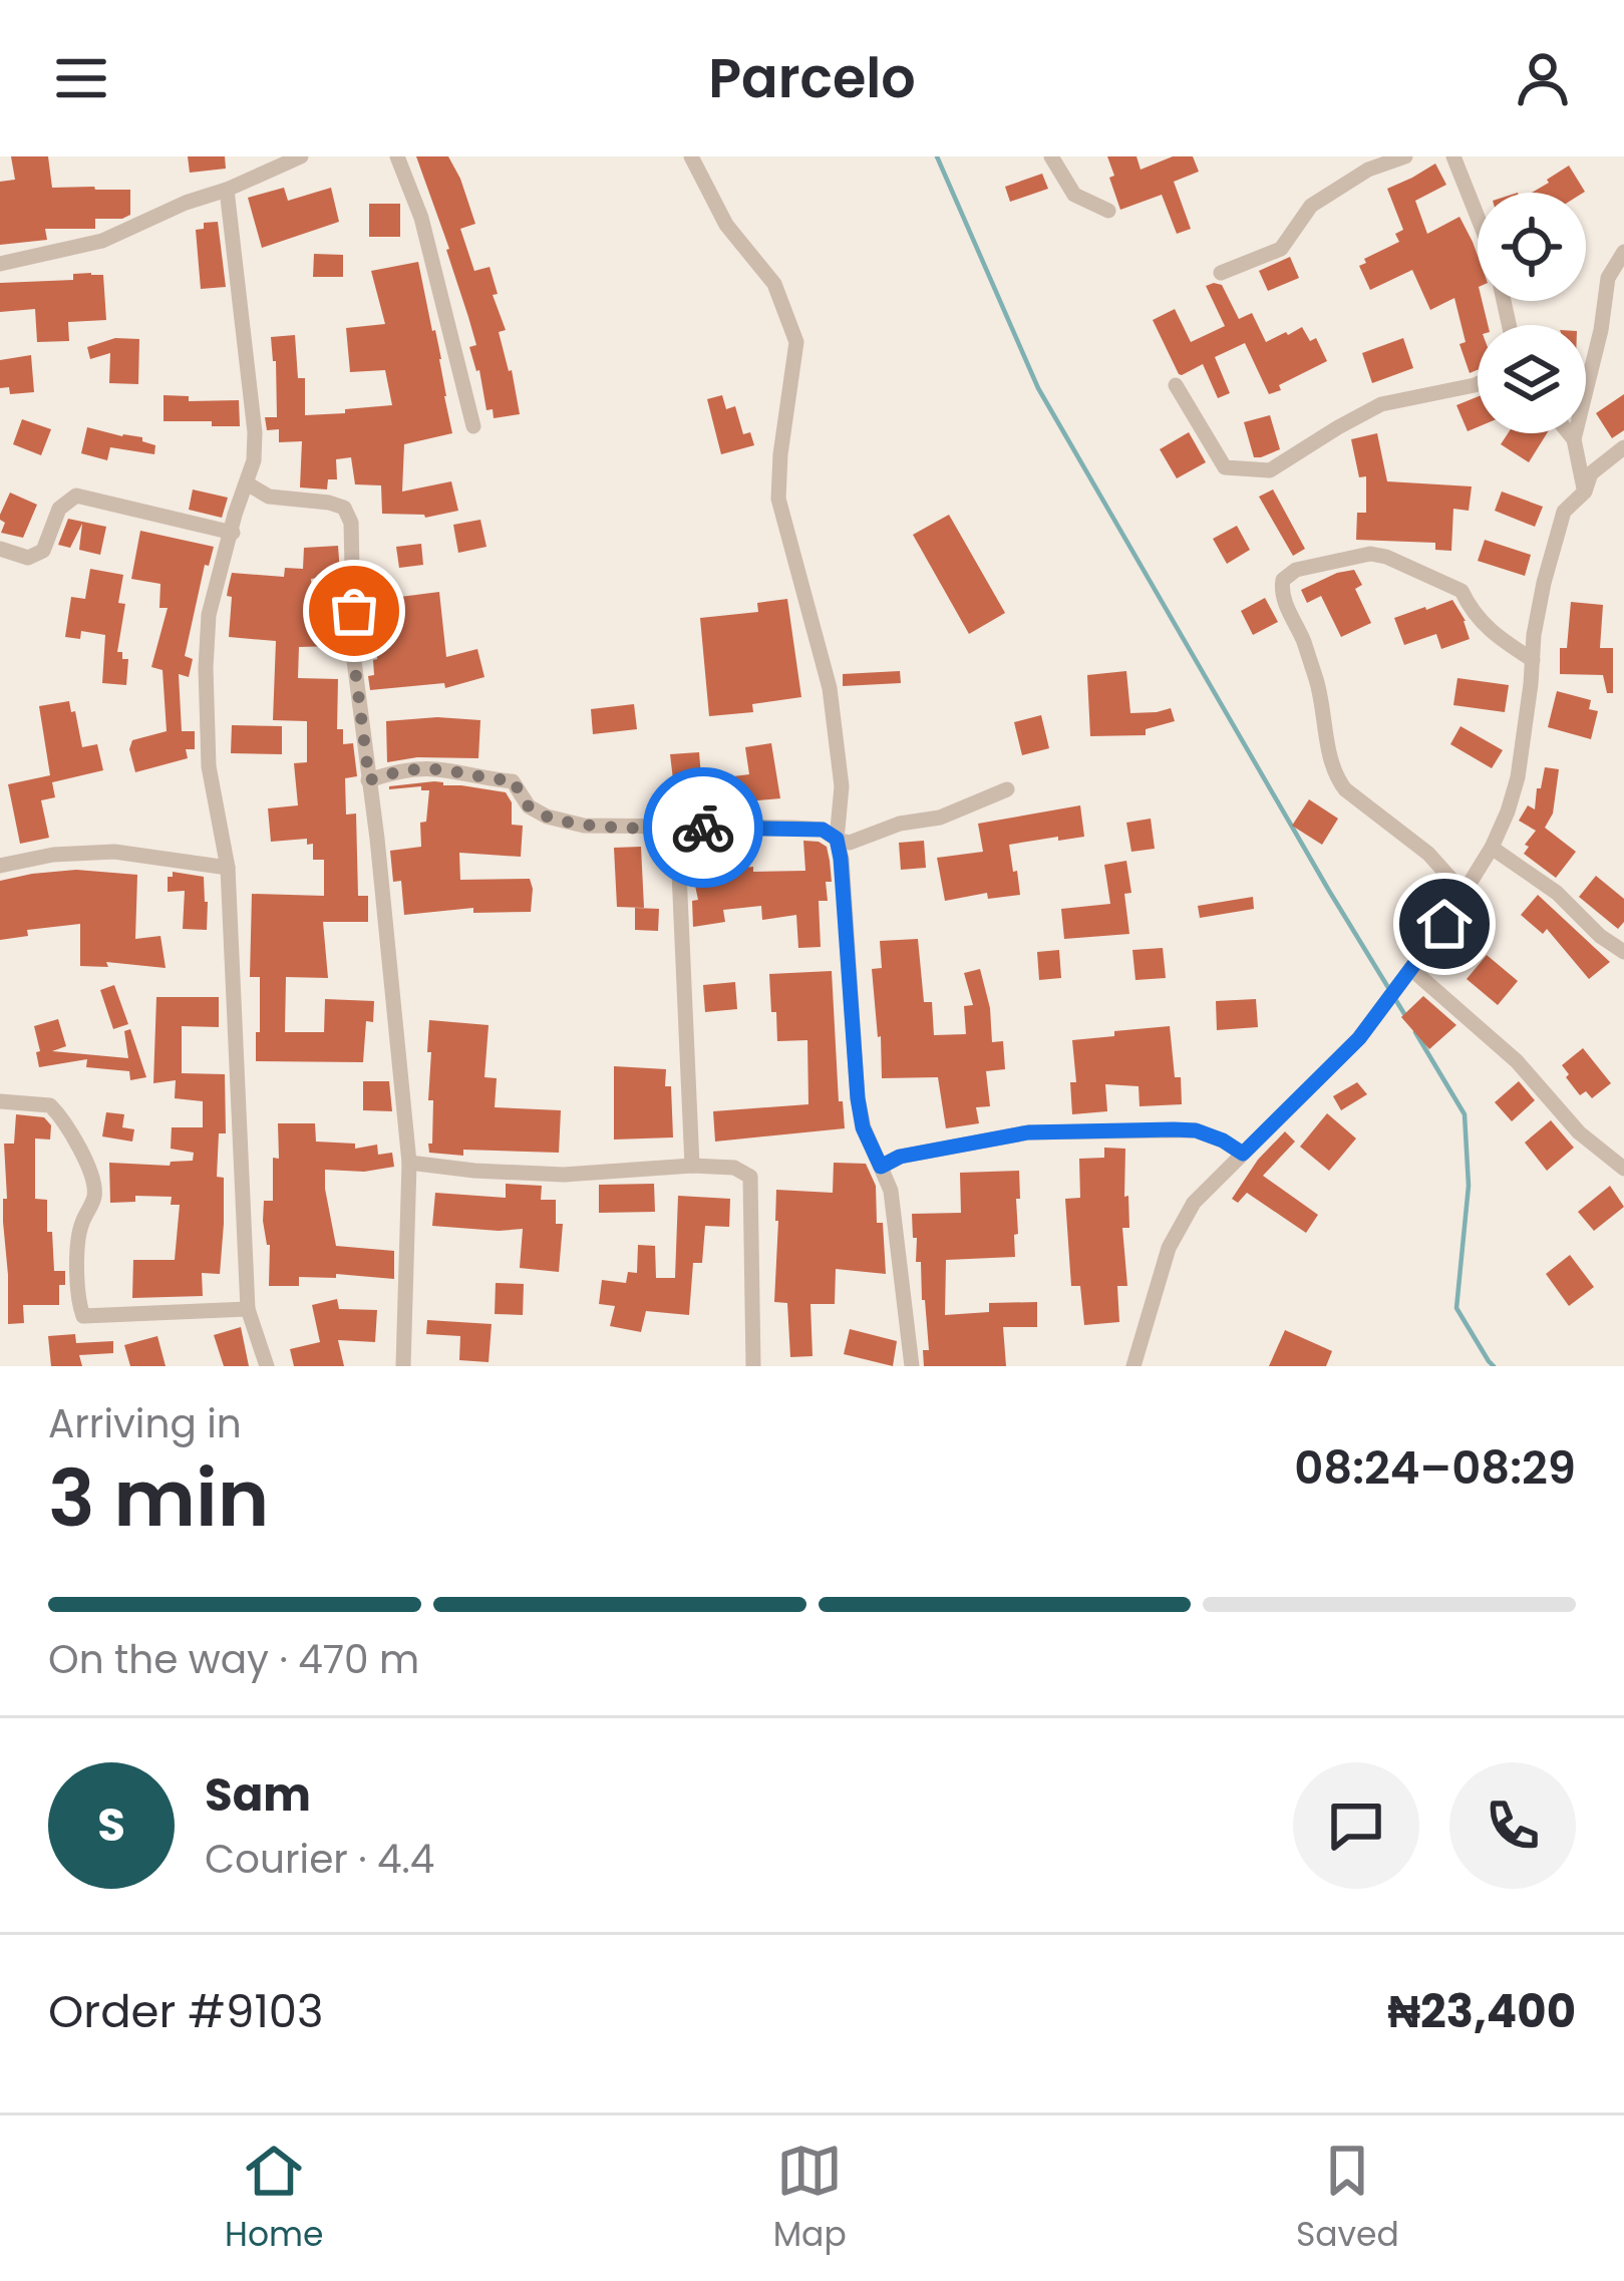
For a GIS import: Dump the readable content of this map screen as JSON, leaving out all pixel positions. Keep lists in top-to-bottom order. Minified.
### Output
{"page":{"header":"Parcelo","heading":["3 min","Arriving in","08:24–08:29"],"panel":["Sam","Courier · 4.4","Order #9103","₦23,400"],"bar":"On the way · 470 m","round":"S","tabs":["Home","Map","Saved"]}}
